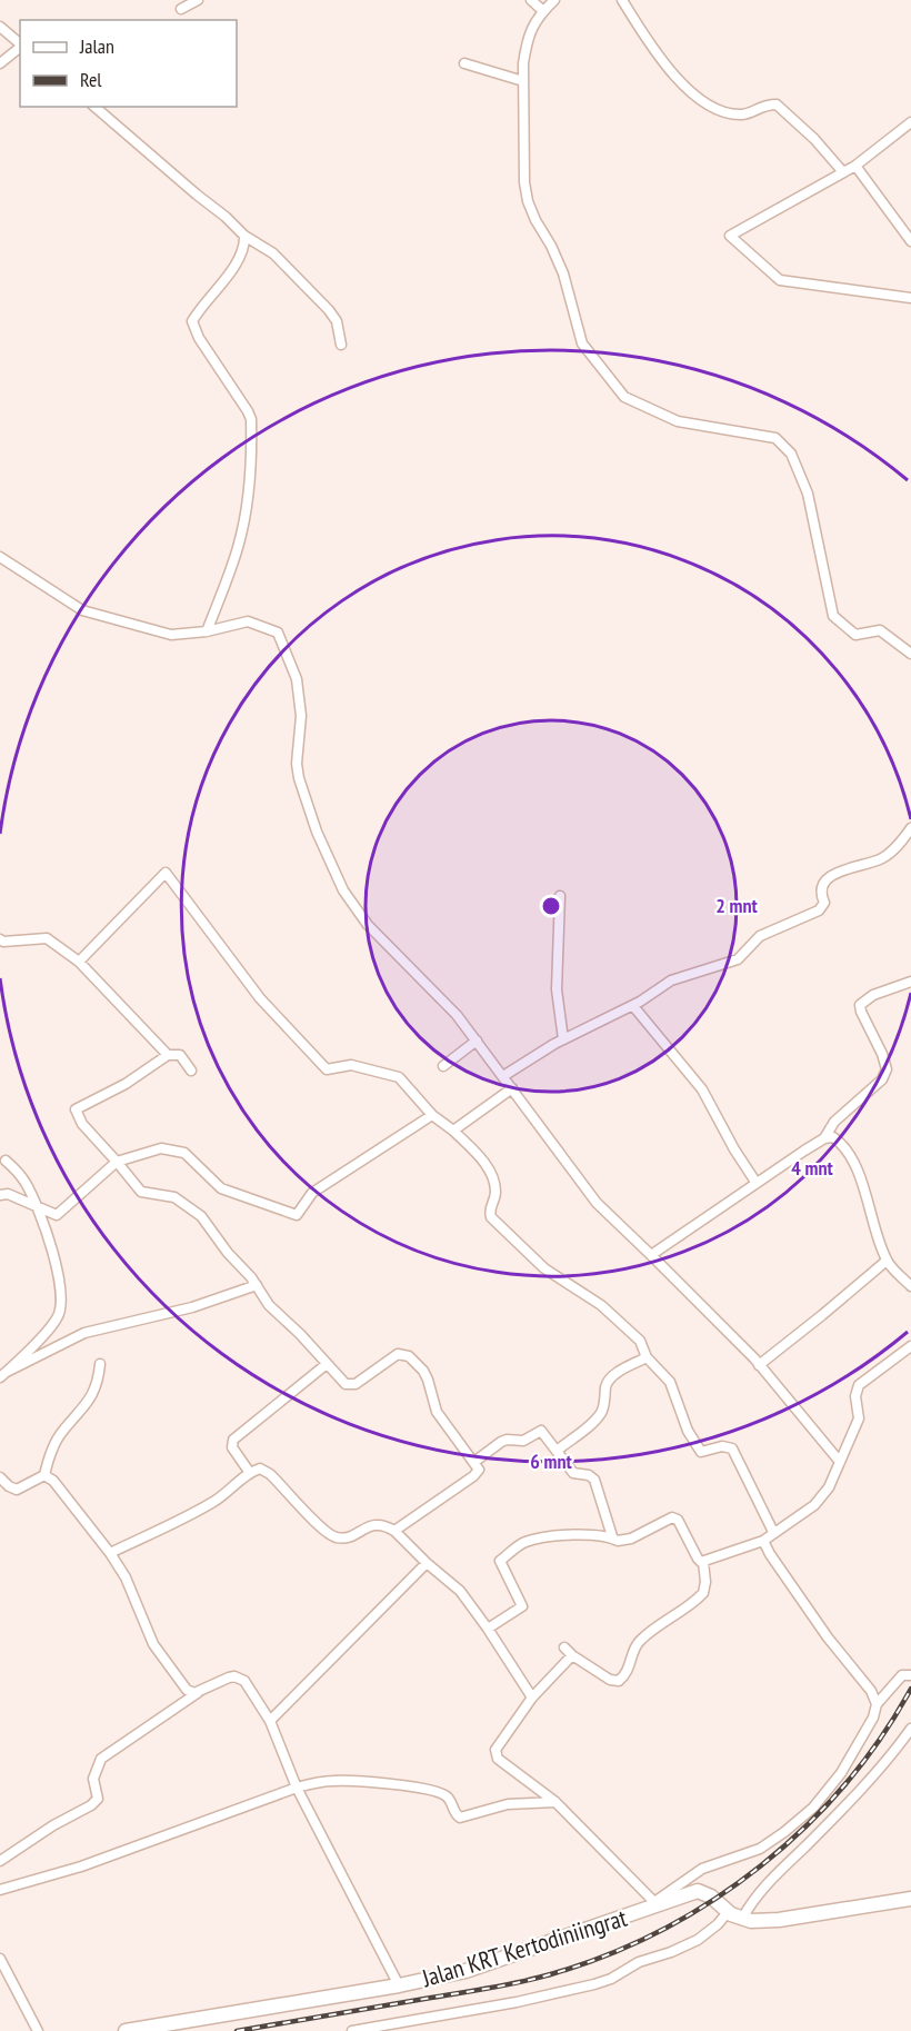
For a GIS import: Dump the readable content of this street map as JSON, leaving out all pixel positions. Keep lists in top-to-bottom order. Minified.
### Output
{"streets":{"main road":["Jalan KRT Kertodiniingrat"]},"legend":["Jalan","Rel"],"rings":["2 mnt","4 mnt","6 mnt"]}
